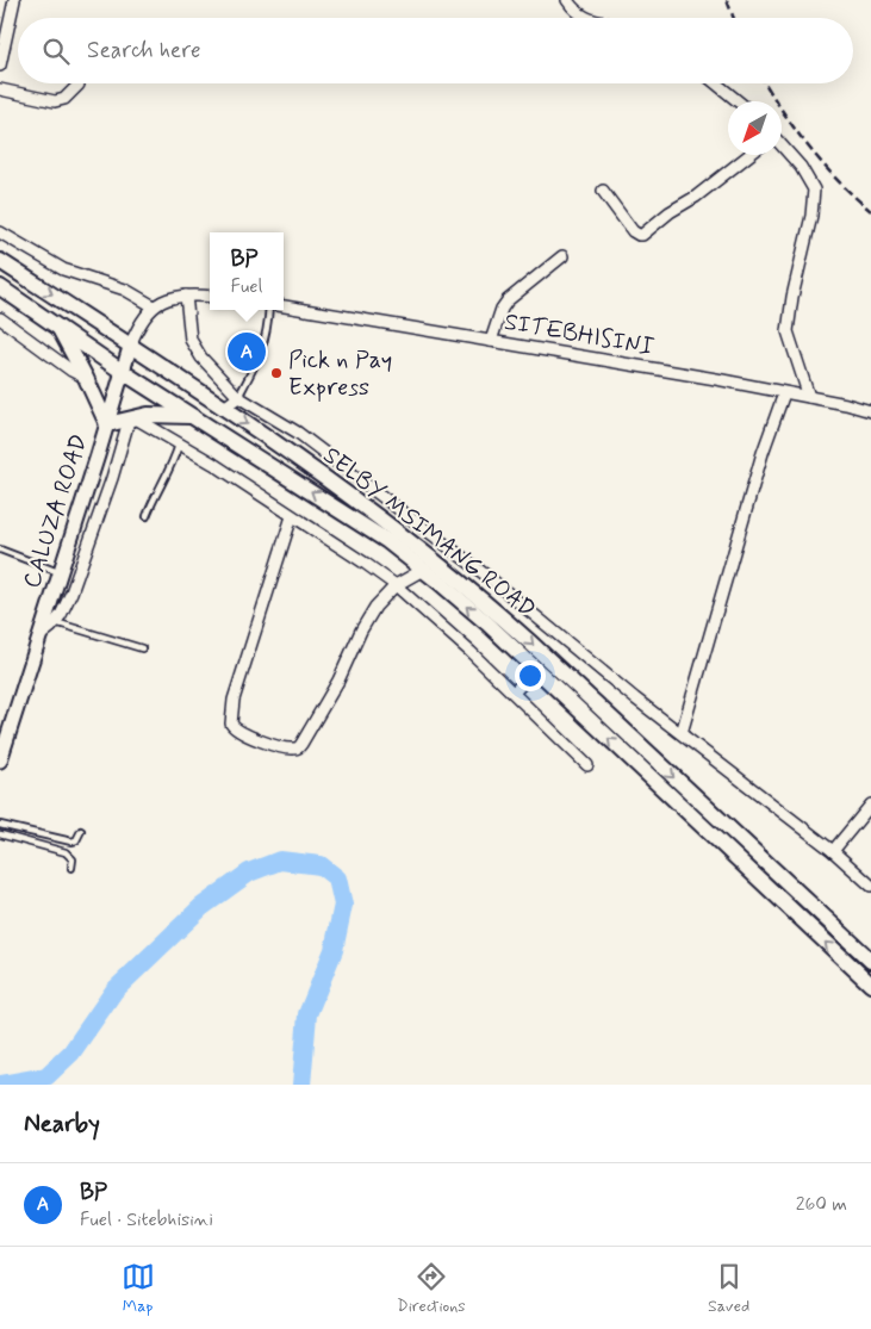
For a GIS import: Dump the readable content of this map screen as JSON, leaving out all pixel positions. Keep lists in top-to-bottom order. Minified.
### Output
{"streets":{"main road":["SELBY MSIMANG ROAD"],"street":["SITEBHISINI","CALUZA ROAD"]},"crossings":[["CALUZA ROAD","SELBY MSIMANG ROAD"]],"places":["Pick n Pay Express"],"north":"bottom left","page":{"search":"Search here","popup":["BP","Fuel"],"pins":"A","heading":"Nearby","list":[{"mark":"A","name":"BP","note":"Fuel · Sitebhisini","value":"260 m"}],"nav":["Map","Directions","Saved"]}}
